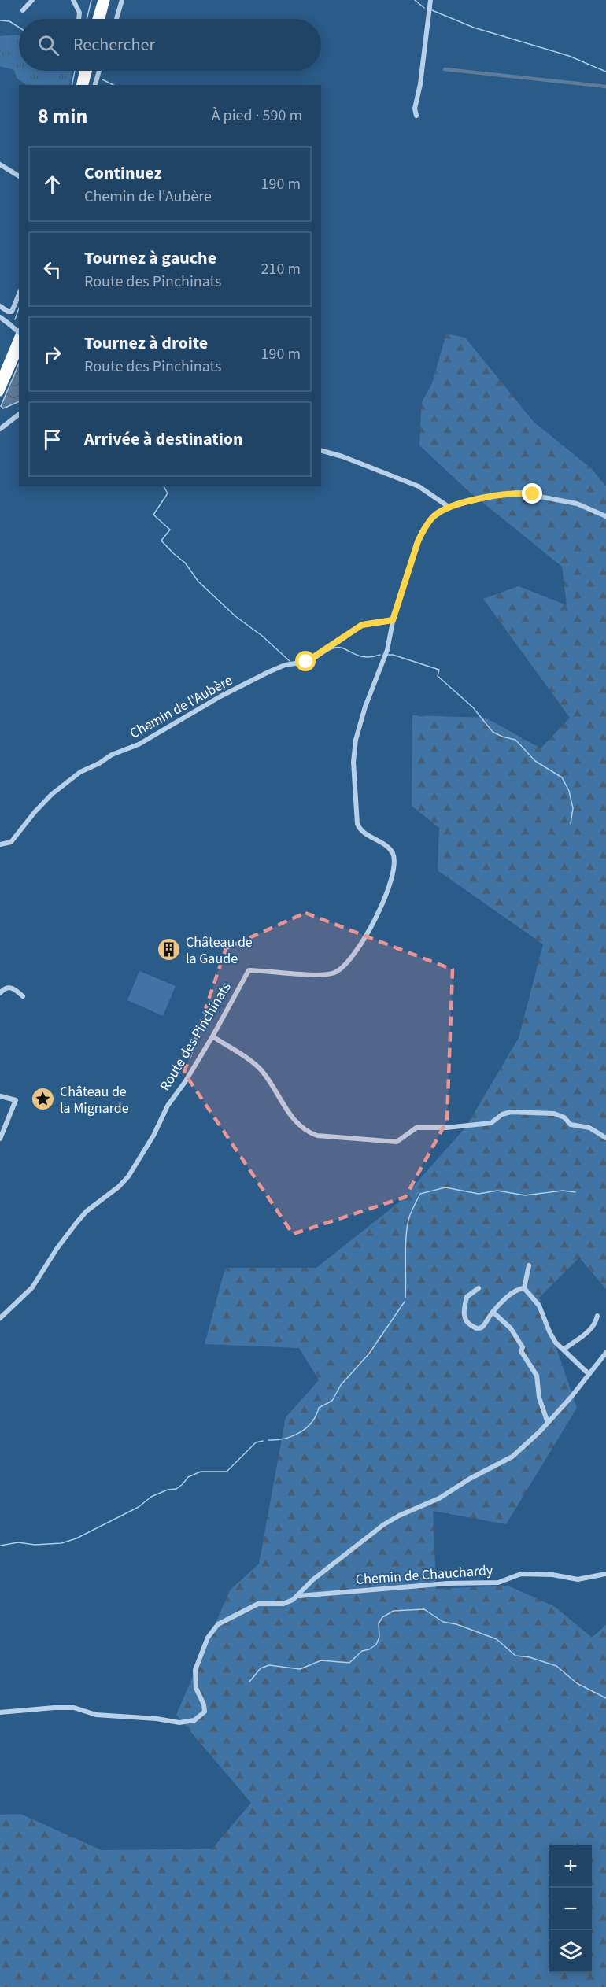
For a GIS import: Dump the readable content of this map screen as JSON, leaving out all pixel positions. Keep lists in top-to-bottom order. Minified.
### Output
{"streets":{"street":["Chemin de l'Aubère","Route des Pinchinats","Chemin de Chauchardy"]},"crossings":[["Chemin de l'Aubère","Route des Pinchinats"]],"places":{"building":["Château de la Gaude"],"place":["Château de la Mignarde"]},"page":{"search":"Rechercher","heading":["8 min","À pied · 590 m"],"list":[["Continuez","Chemin de l'Aubère","190 m"],["Tournez à gauche","Route des Pinchinats","210 m"],["Tournez à droite","Route des Pinchinats","190 m"],"Arrivée à destination"],"map_buttons":["+","−"]}}
